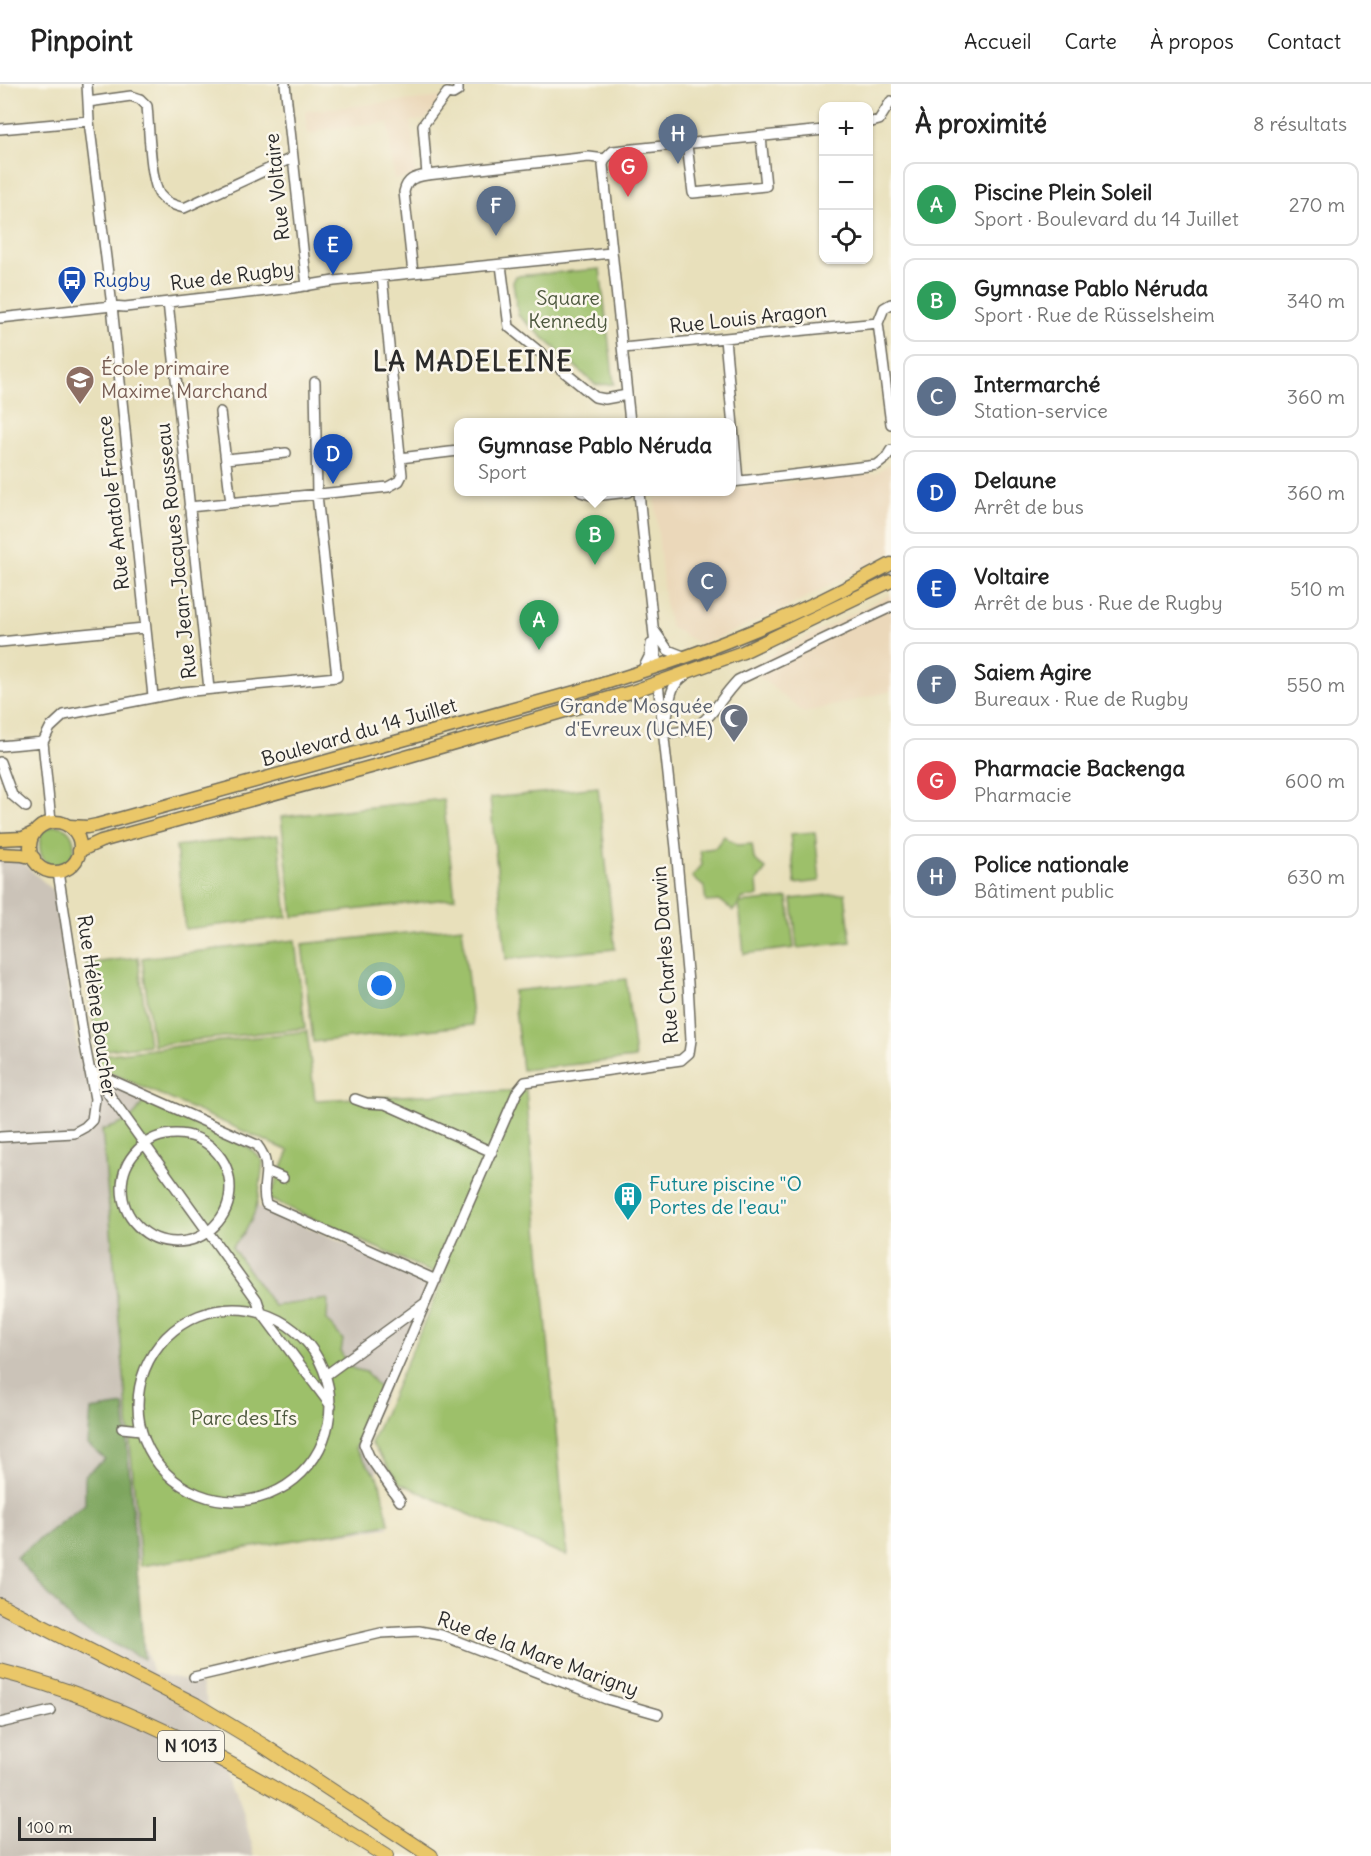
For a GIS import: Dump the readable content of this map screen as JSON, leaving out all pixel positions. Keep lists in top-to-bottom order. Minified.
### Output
{"streets":{"highway":["N 1013"],"main road":["Boulevard du 14 Juillet"],"street":["Rue Voltaire","Rue de Rugby","Rue Louis Aragon","Rue Anatole France","Rue Jean-Jacques Rousseau","Rue Charles Darwin","Rue Hélène Boucher","Rue de la Mare Marigny"]},"crossings":[["Rue Voltaire","Rue de Rugby"],["Rue de Rugby","Rue Anatole France"],["Rue de Rugby","Rue Jean-Jacques Rousseau"],["Boulevard du 14 Juillet","Rue Hélène Boucher"]],"districts":["LA MADELEINE"],"parks":["Square Kennedy","Parc des Ifs"],"places":{"bus stop":["Rugby"],"school or university":["École primaire Maxime Marchand"],"mosque":["Grande Mosquée d'Evreux (UCME)"],"building":["Future piscine \"O Portes de l'eau\""]},"scale_bar":"100 m","page":{"header":"Pinpoint","nav":["Accueil","Carte","À propos","Contact"],"heading":["À proximité","8 résultats"],"map_buttons":["+","−"],"pins":["H","G","F","E","D","B","C","A"],"list":[{"mark":"A","name":"Piscine Plein Soleil","note":"Sport · Boulevard du 14 Juillet","value":"270 m"},{"mark":"B","name":"Gymnase Pablo Néruda","note":"Sport · Rue de Rüsselsheim","value":"340 m"},{"mark":"C","name":"Intermarché","note":"Station-service","value":"360 m"},{"mark":"D","name":"Delaune","note":"Arrêt de bus","value":"360 m"},{"mark":"E","name":"Voltaire","note":"Arrêt de bus · Rue de Rugby","value":"510 m"},{"mark":"F","name":"Saiem Agire","note":"Bureaux · Rue de Rugby","value":"550 m"},{"mark":"G","name":"Pharmacie Backenga","note":"Pharmacie","value":"600 m"},{"mark":"H","name":"Police nationale","note":"Bâtiment public","value":"630 m"}],"popup":["Gymnase Pablo Néruda","Sport"],"scale":"100 m"}}
